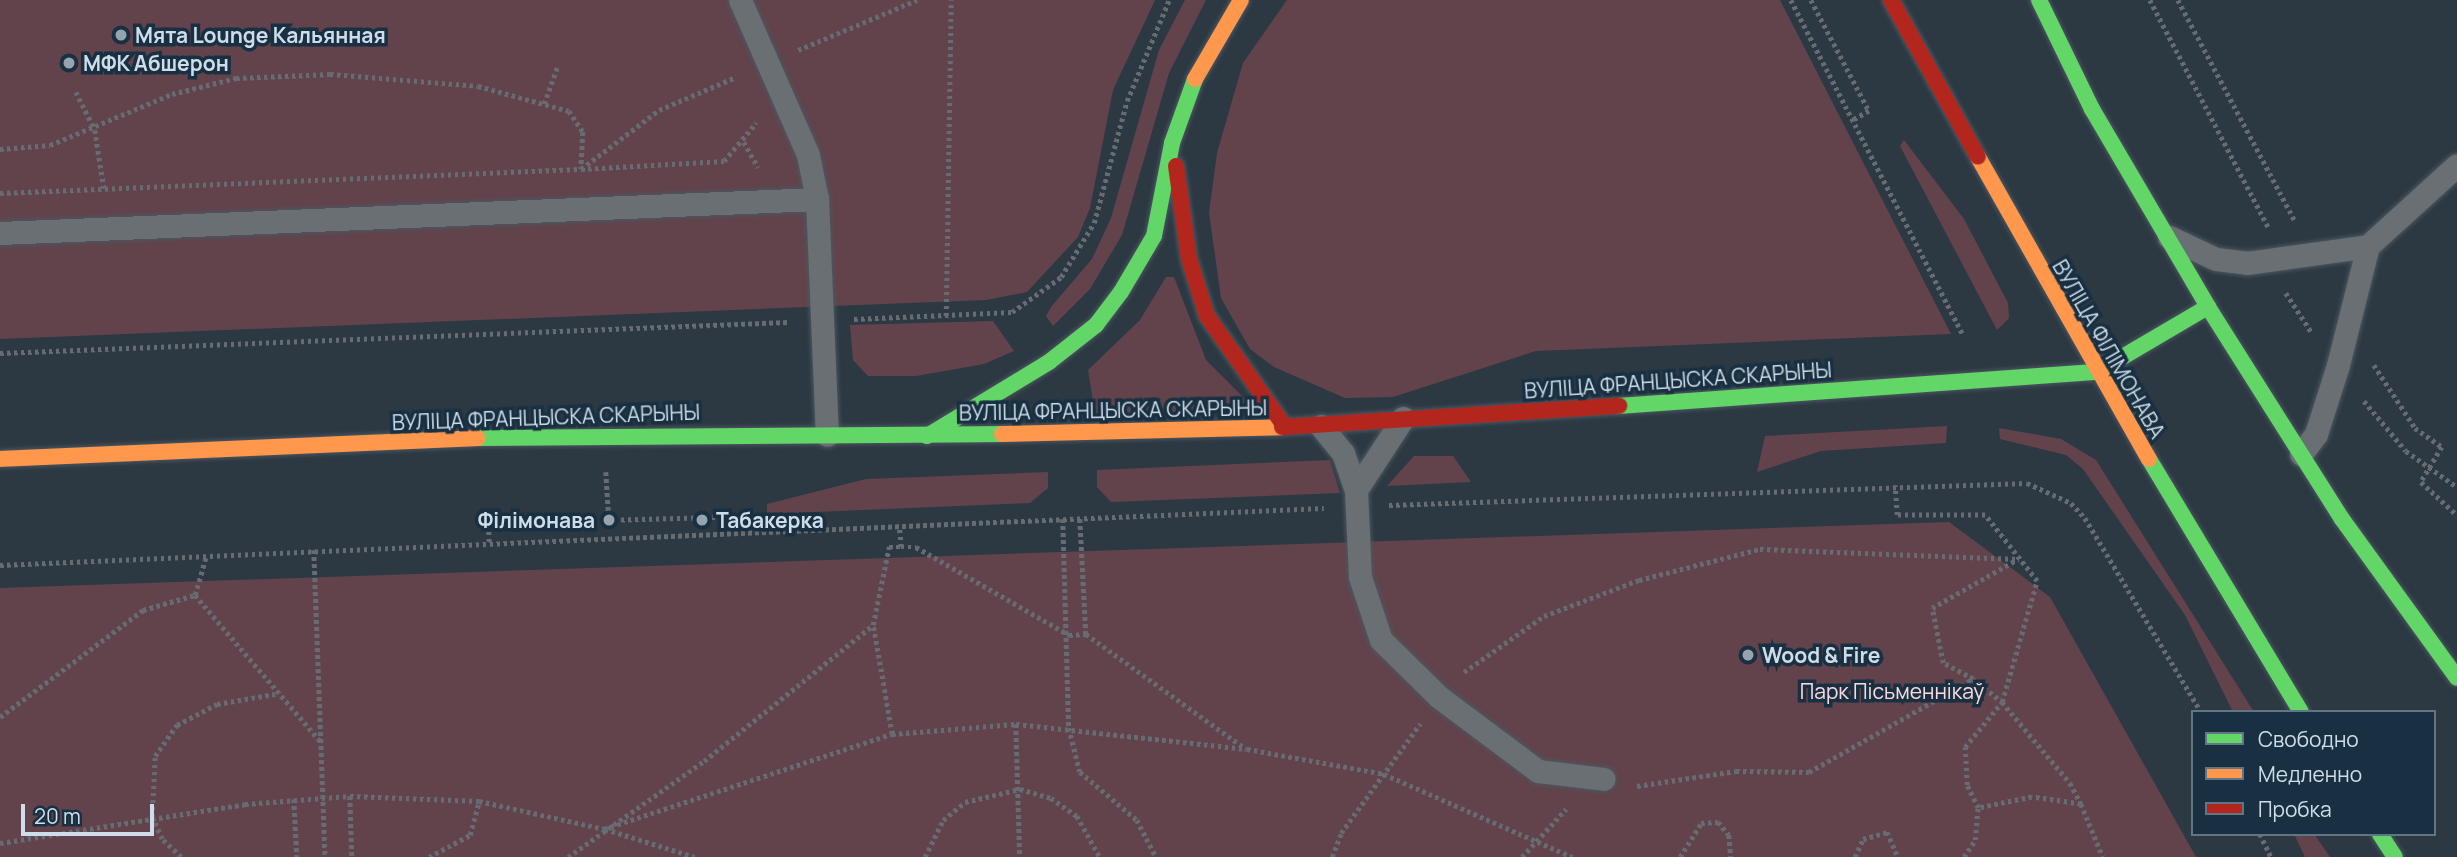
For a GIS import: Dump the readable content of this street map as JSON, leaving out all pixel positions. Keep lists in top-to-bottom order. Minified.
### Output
{"streets":{"main road":["ВУЛІЦА ФІЛІМОНАВА","ВУЛІЦА ФРАНЦЫСКА СКАРЫНЫ"]},"crossings":[["ВУЛІЦА ФІЛІМОНАВА","ВУЛІЦА ФРАНЦЫСКА СКАРЫНЫ"]],"parks":["Парк Пісьменнікаў"],"places":["Мята Lounge Кальянная","МФК Абшерон","Філімонава","Табакерка","Wood & Fire"],"legend":["Свободно","Медленно","Пробка"],"scale_bar":"20 m"}
